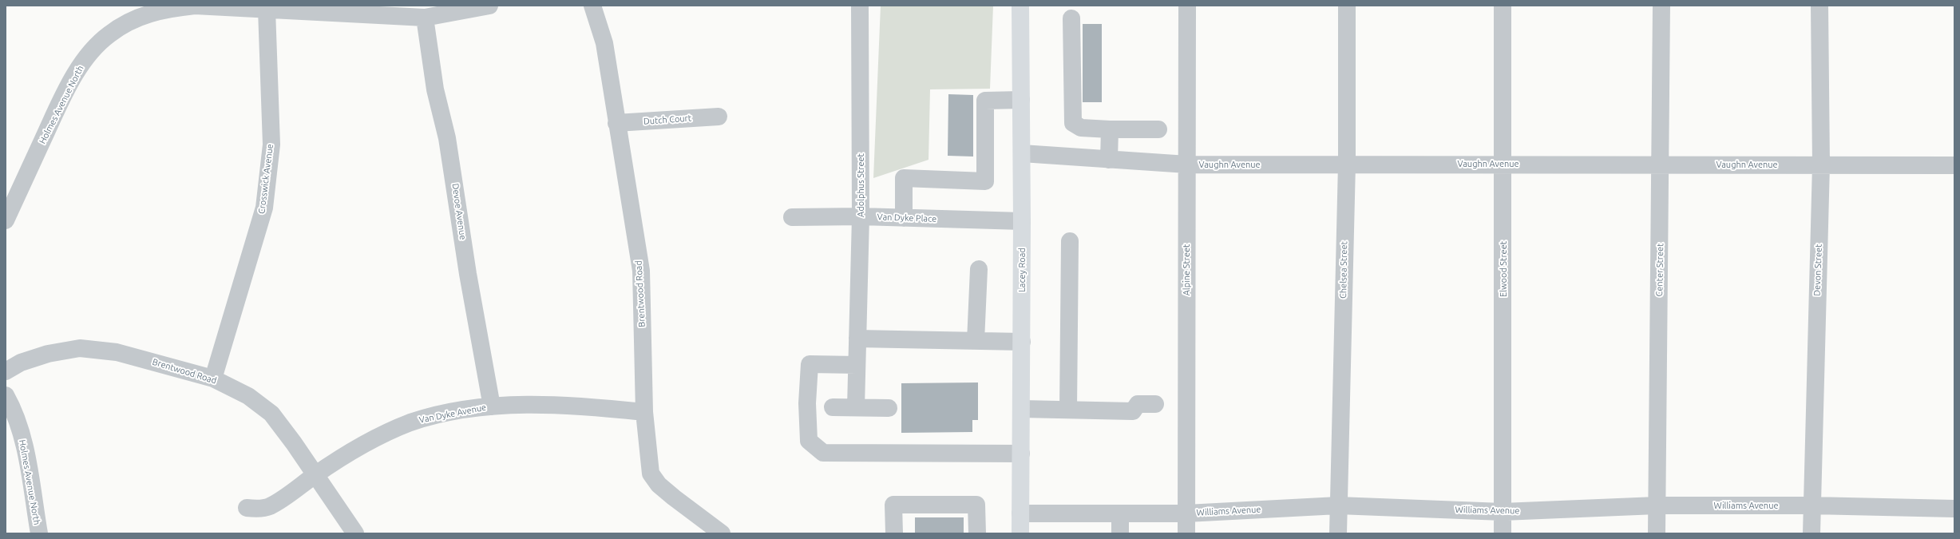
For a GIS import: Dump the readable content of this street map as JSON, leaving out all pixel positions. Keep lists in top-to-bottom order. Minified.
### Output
{"streets":{"main road":["Lacey Road"],"street":["Holmes Avenue North","Dutch Court","Vaughn Avenue","Crosswick Avenue","Adolphus Street","Devoe Avenue","Van Dyke Place","Elwood Street","Alpine Street","Chelsea Street","Center Street","Devon Street","Brentwood Road","Van Dyke Avenue","Williams Avenue"]},"crossings":[["Holmes Avenue North","Crosswick Avenue"],["Holmes Avenue North","Devoe Avenue"],["Dutch Court","Brentwood Road"],["Vaughn Avenue","Elwood Street"],["Vaughn Avenue","Lacey Road"],["Vaughn Avenue","Alpine Street"],["Vaughn Avenue","Chelsea Street"],["Vaughn Avenue","Center Street"],["Vaughn Avenue","Devon Street"],["Crosswick Avenue","Brentwood Road"],["Adolphus Street","Van Dyke Place"],["Devoe Avenue","Van Dyke Avenue"],["Van Dyke Place","Lacey Road"],["Elwood Street","Williams Avenue"],["Lacey Road","Williams Avenue"],["Alpine Street","Williams Avenue"],["Chelsea Street","Williams Avenue"],["Center Street","Williams Avenue"],["Devon Street","Williams Avenue"],["Brentwood Road","Van Dyke Avenue"]]}
